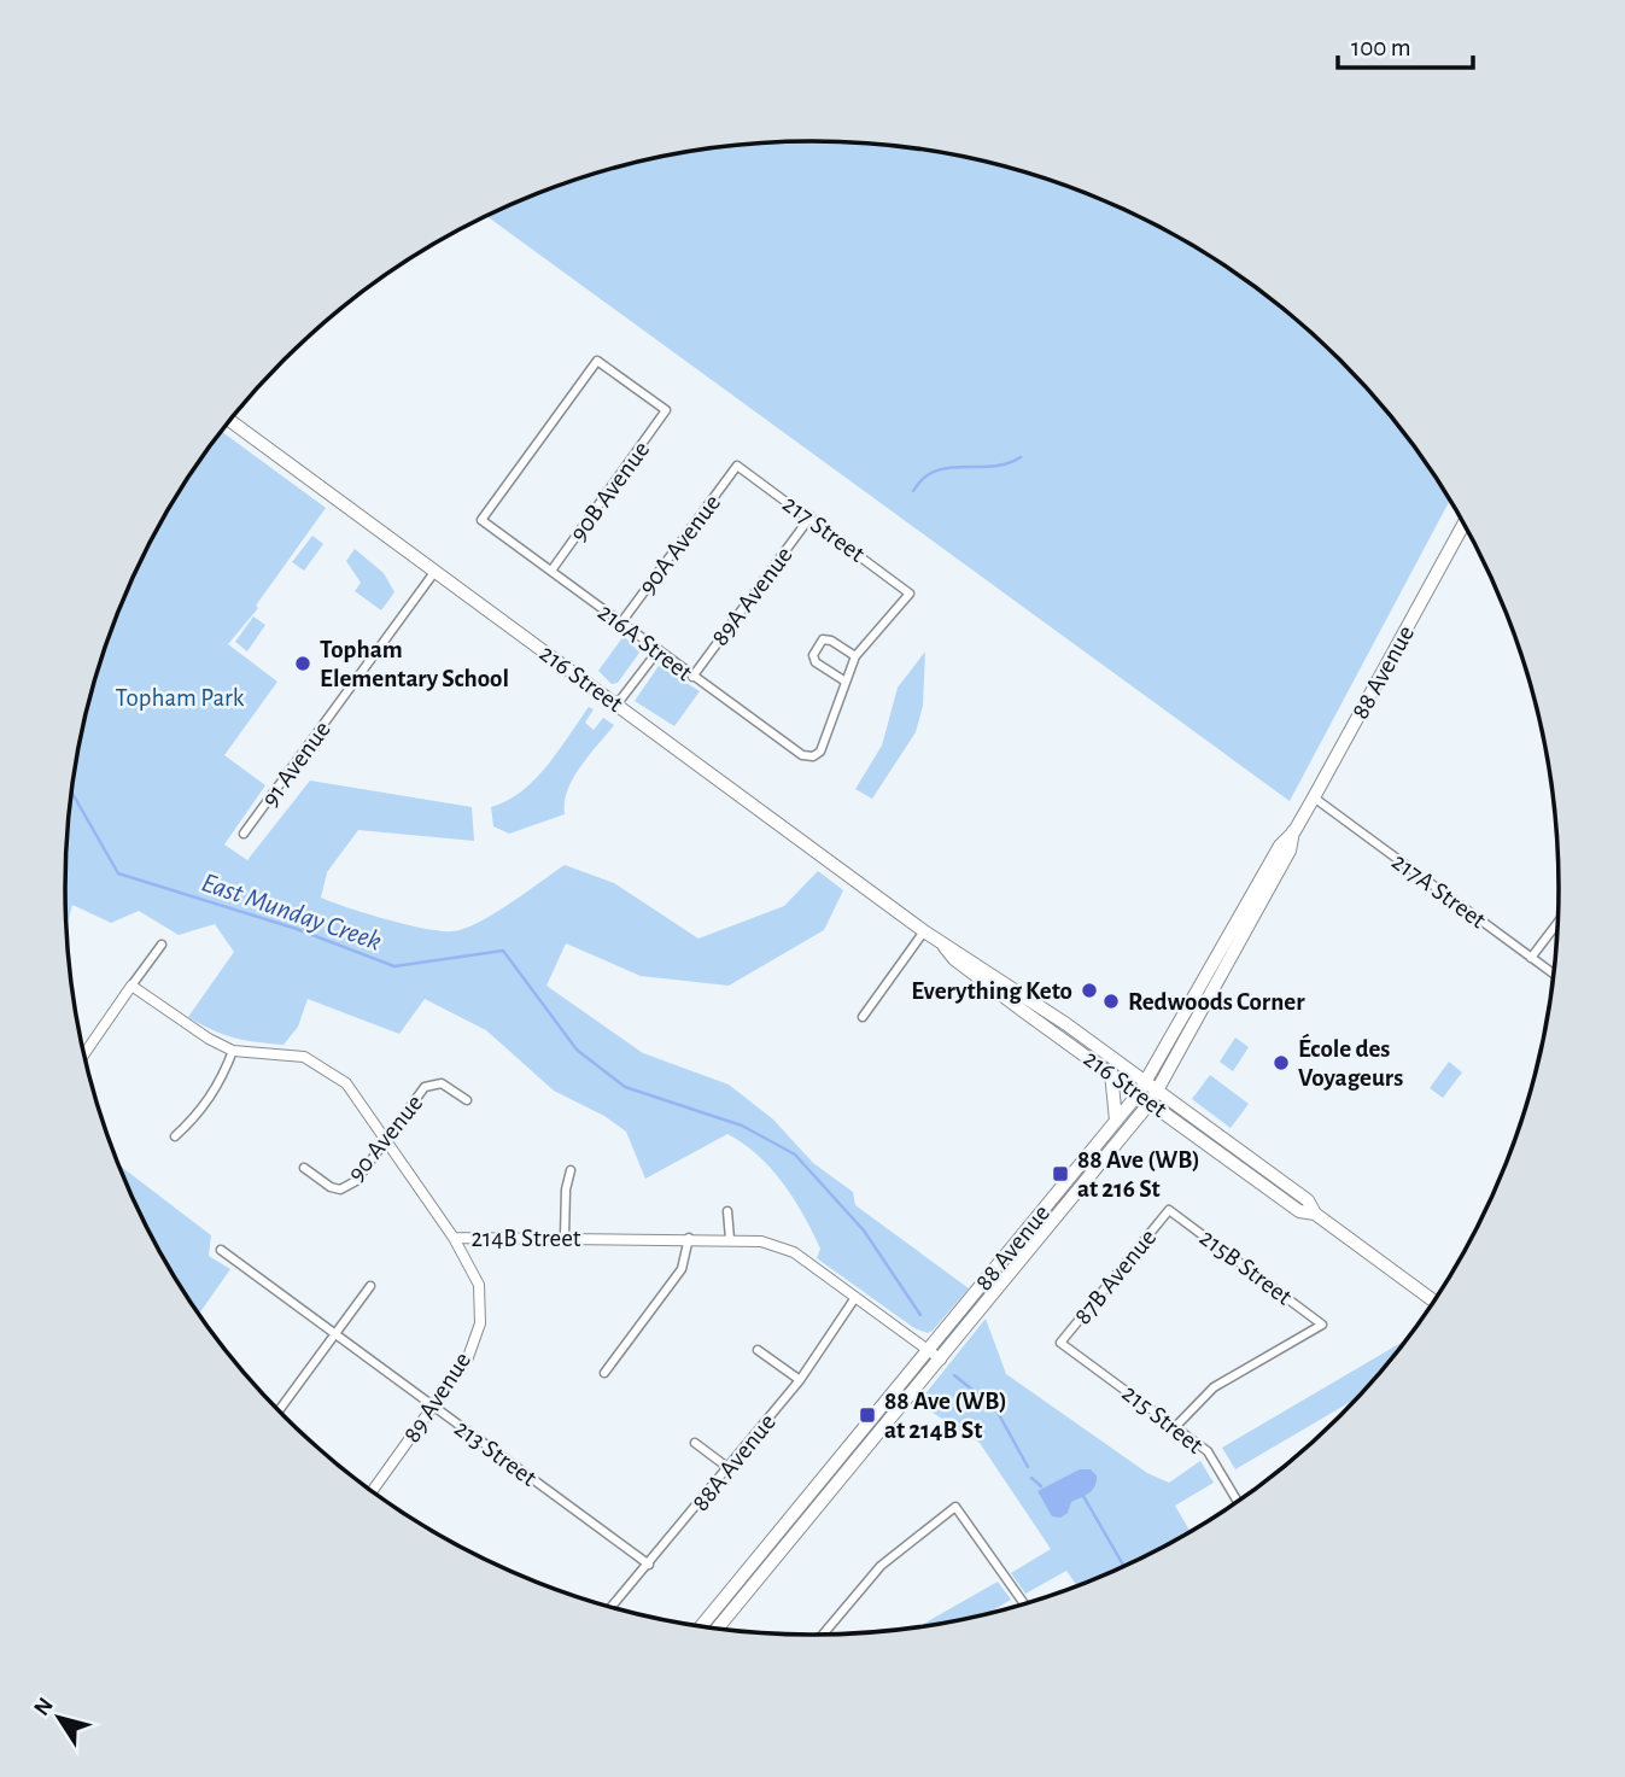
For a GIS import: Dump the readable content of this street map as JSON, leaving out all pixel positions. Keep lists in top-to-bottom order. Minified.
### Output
{"streets":{"main road":["88 Avenue","216 Street"],"street":["90B Avenue","217 Street","90A Avenue","89A Avenue","216A Street","91 Avenue","217A Street","90 Avenue","214B Street","215B Street","87B Avenue","89 Avenue","215 Street","213 Street","88A Avenue"]},"crossings":[["90B Avenue","216A Street"],["217 Street","90A Avenue"],["217 Street","89A Avenue"],["90A Avenue","216A Street"],["89A Avenue","216A Street"],["88 Avenue","216 Street"],["88 Avenue","217A Street"],["88 Avenue","214B Street"],["216 Street","91 Avenue"],["90 Avenue","214B Street"],["214B Street","89 Avenue"],["214B Street","88A Avenue"],["215B Street","87B Avenue"],["215B Street","215 Street"],["87B Avenue","215 Street"],["89 Avenue","213 Street"],["213 Street","88A Avenue"]],"water":["East Munday Creek"],"parks":["Topham Park"],"places":{"other":["Topham Elementary School","Everything Keto","Redwoods Corner","École des Voyageurs"],"transit":["88 Ave (WB) at 216 St","88 Ave (WB) at 214B St"]},"scale_bar":"100 m","north":"top left"}
